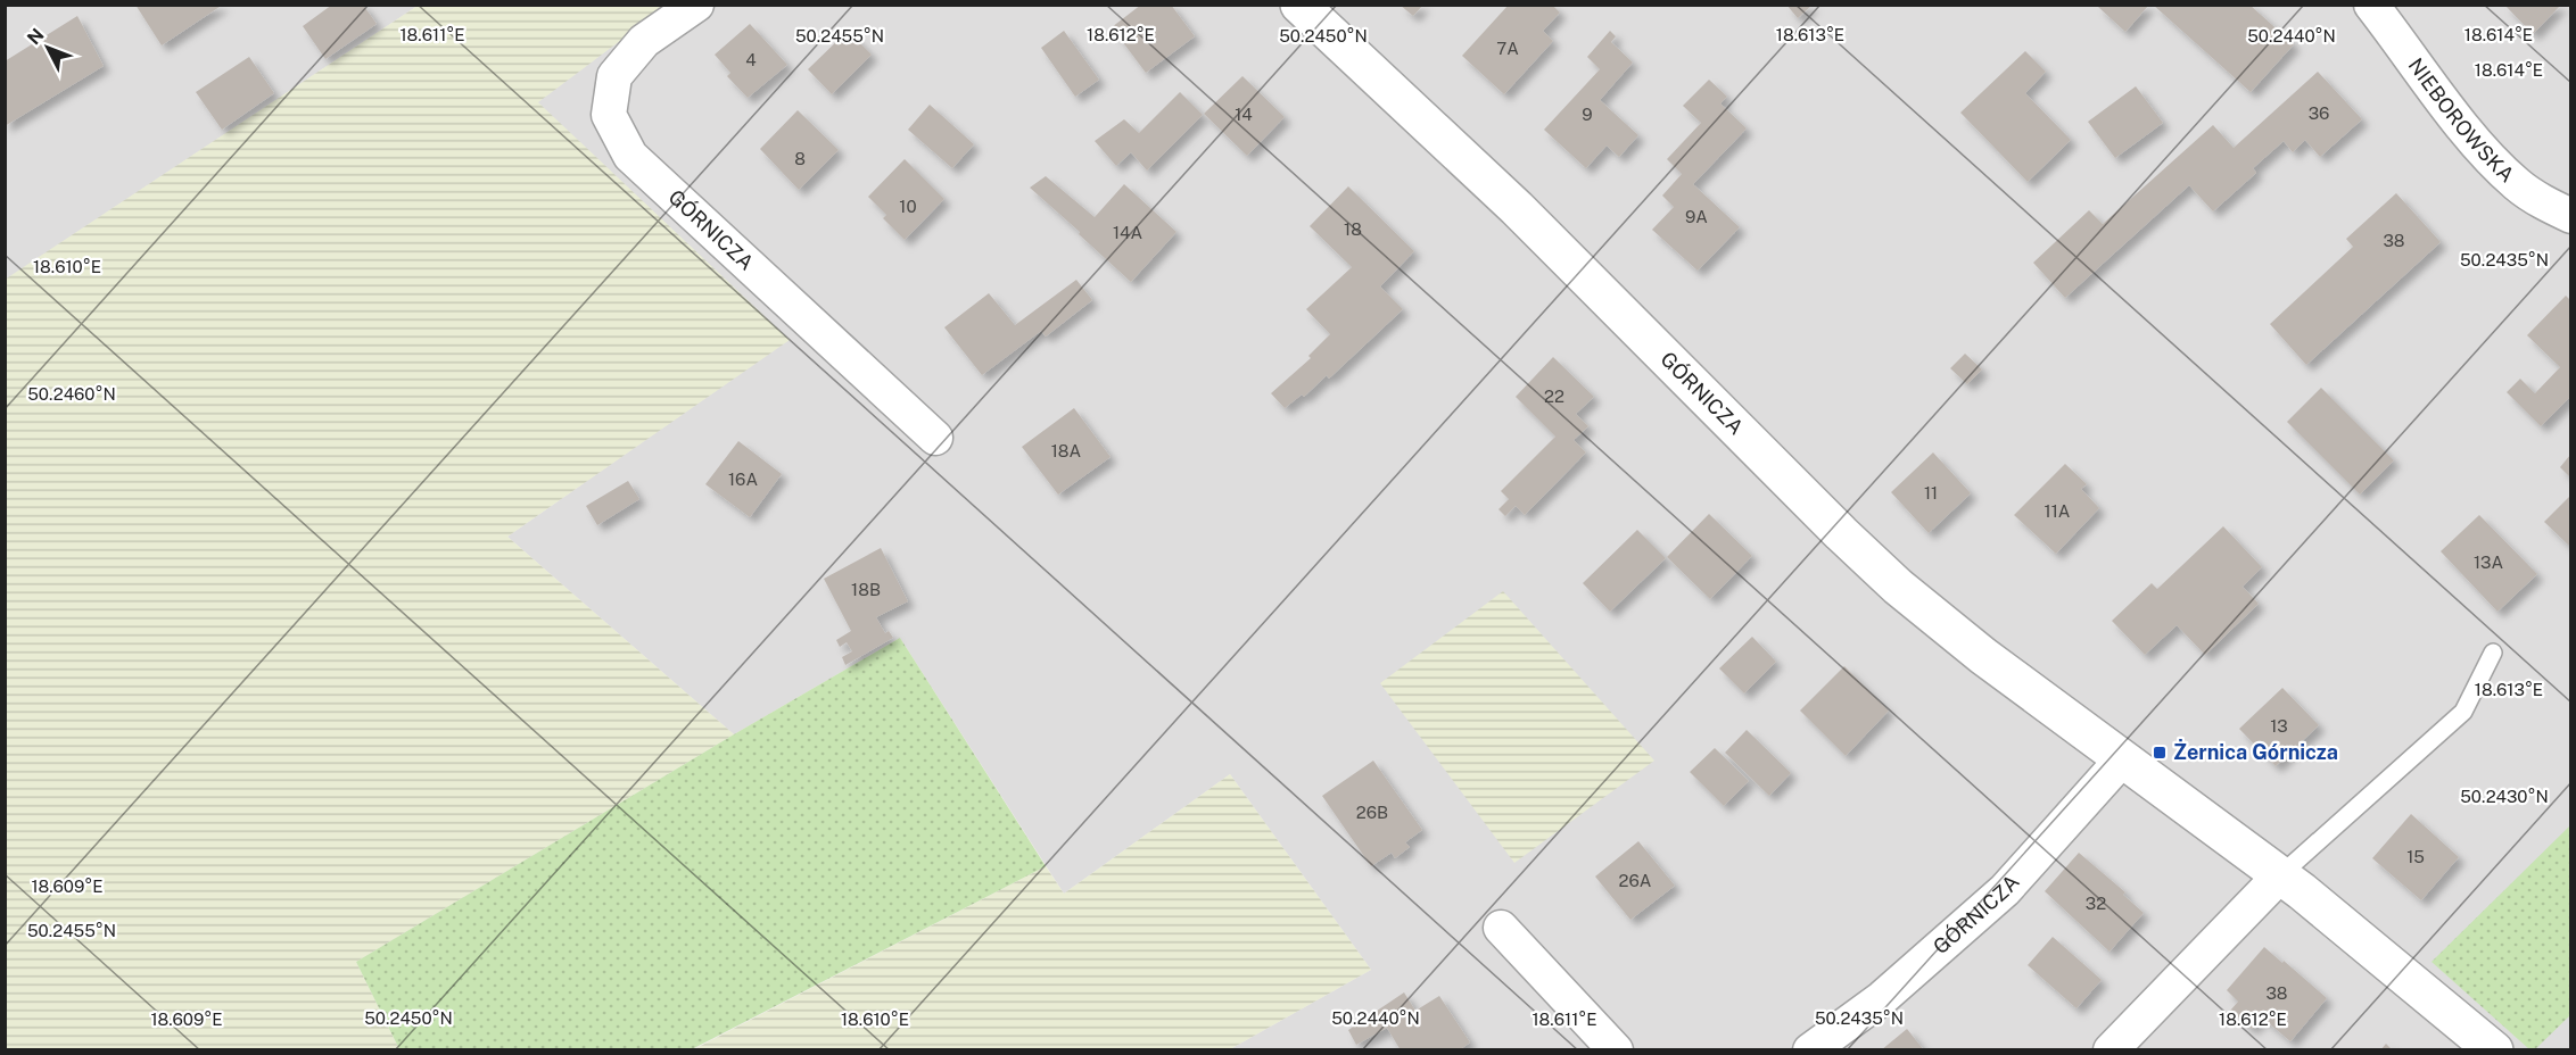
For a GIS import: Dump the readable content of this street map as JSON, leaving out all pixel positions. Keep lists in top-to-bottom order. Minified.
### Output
{"streets":{"street":["NIEBOROWSKA","GÓRNICZA"]},"places":{"transit":["Żernica Górnicza"]},"house_numbers":["7A","4","36","14","9","8","10","9A","18","14A","38","22","18A","16A","11","11A","13A","18B","13","26B","15","26A","32","38"],"north":"top left","coordinates":["18.611°E","18.612°E","18.613°E","18.614°E","50.2455°N","50.2450°N","50.2440°N","50.2435°N","18.610°E","50.2460°N","50.2430°N","18.609°E"]}
